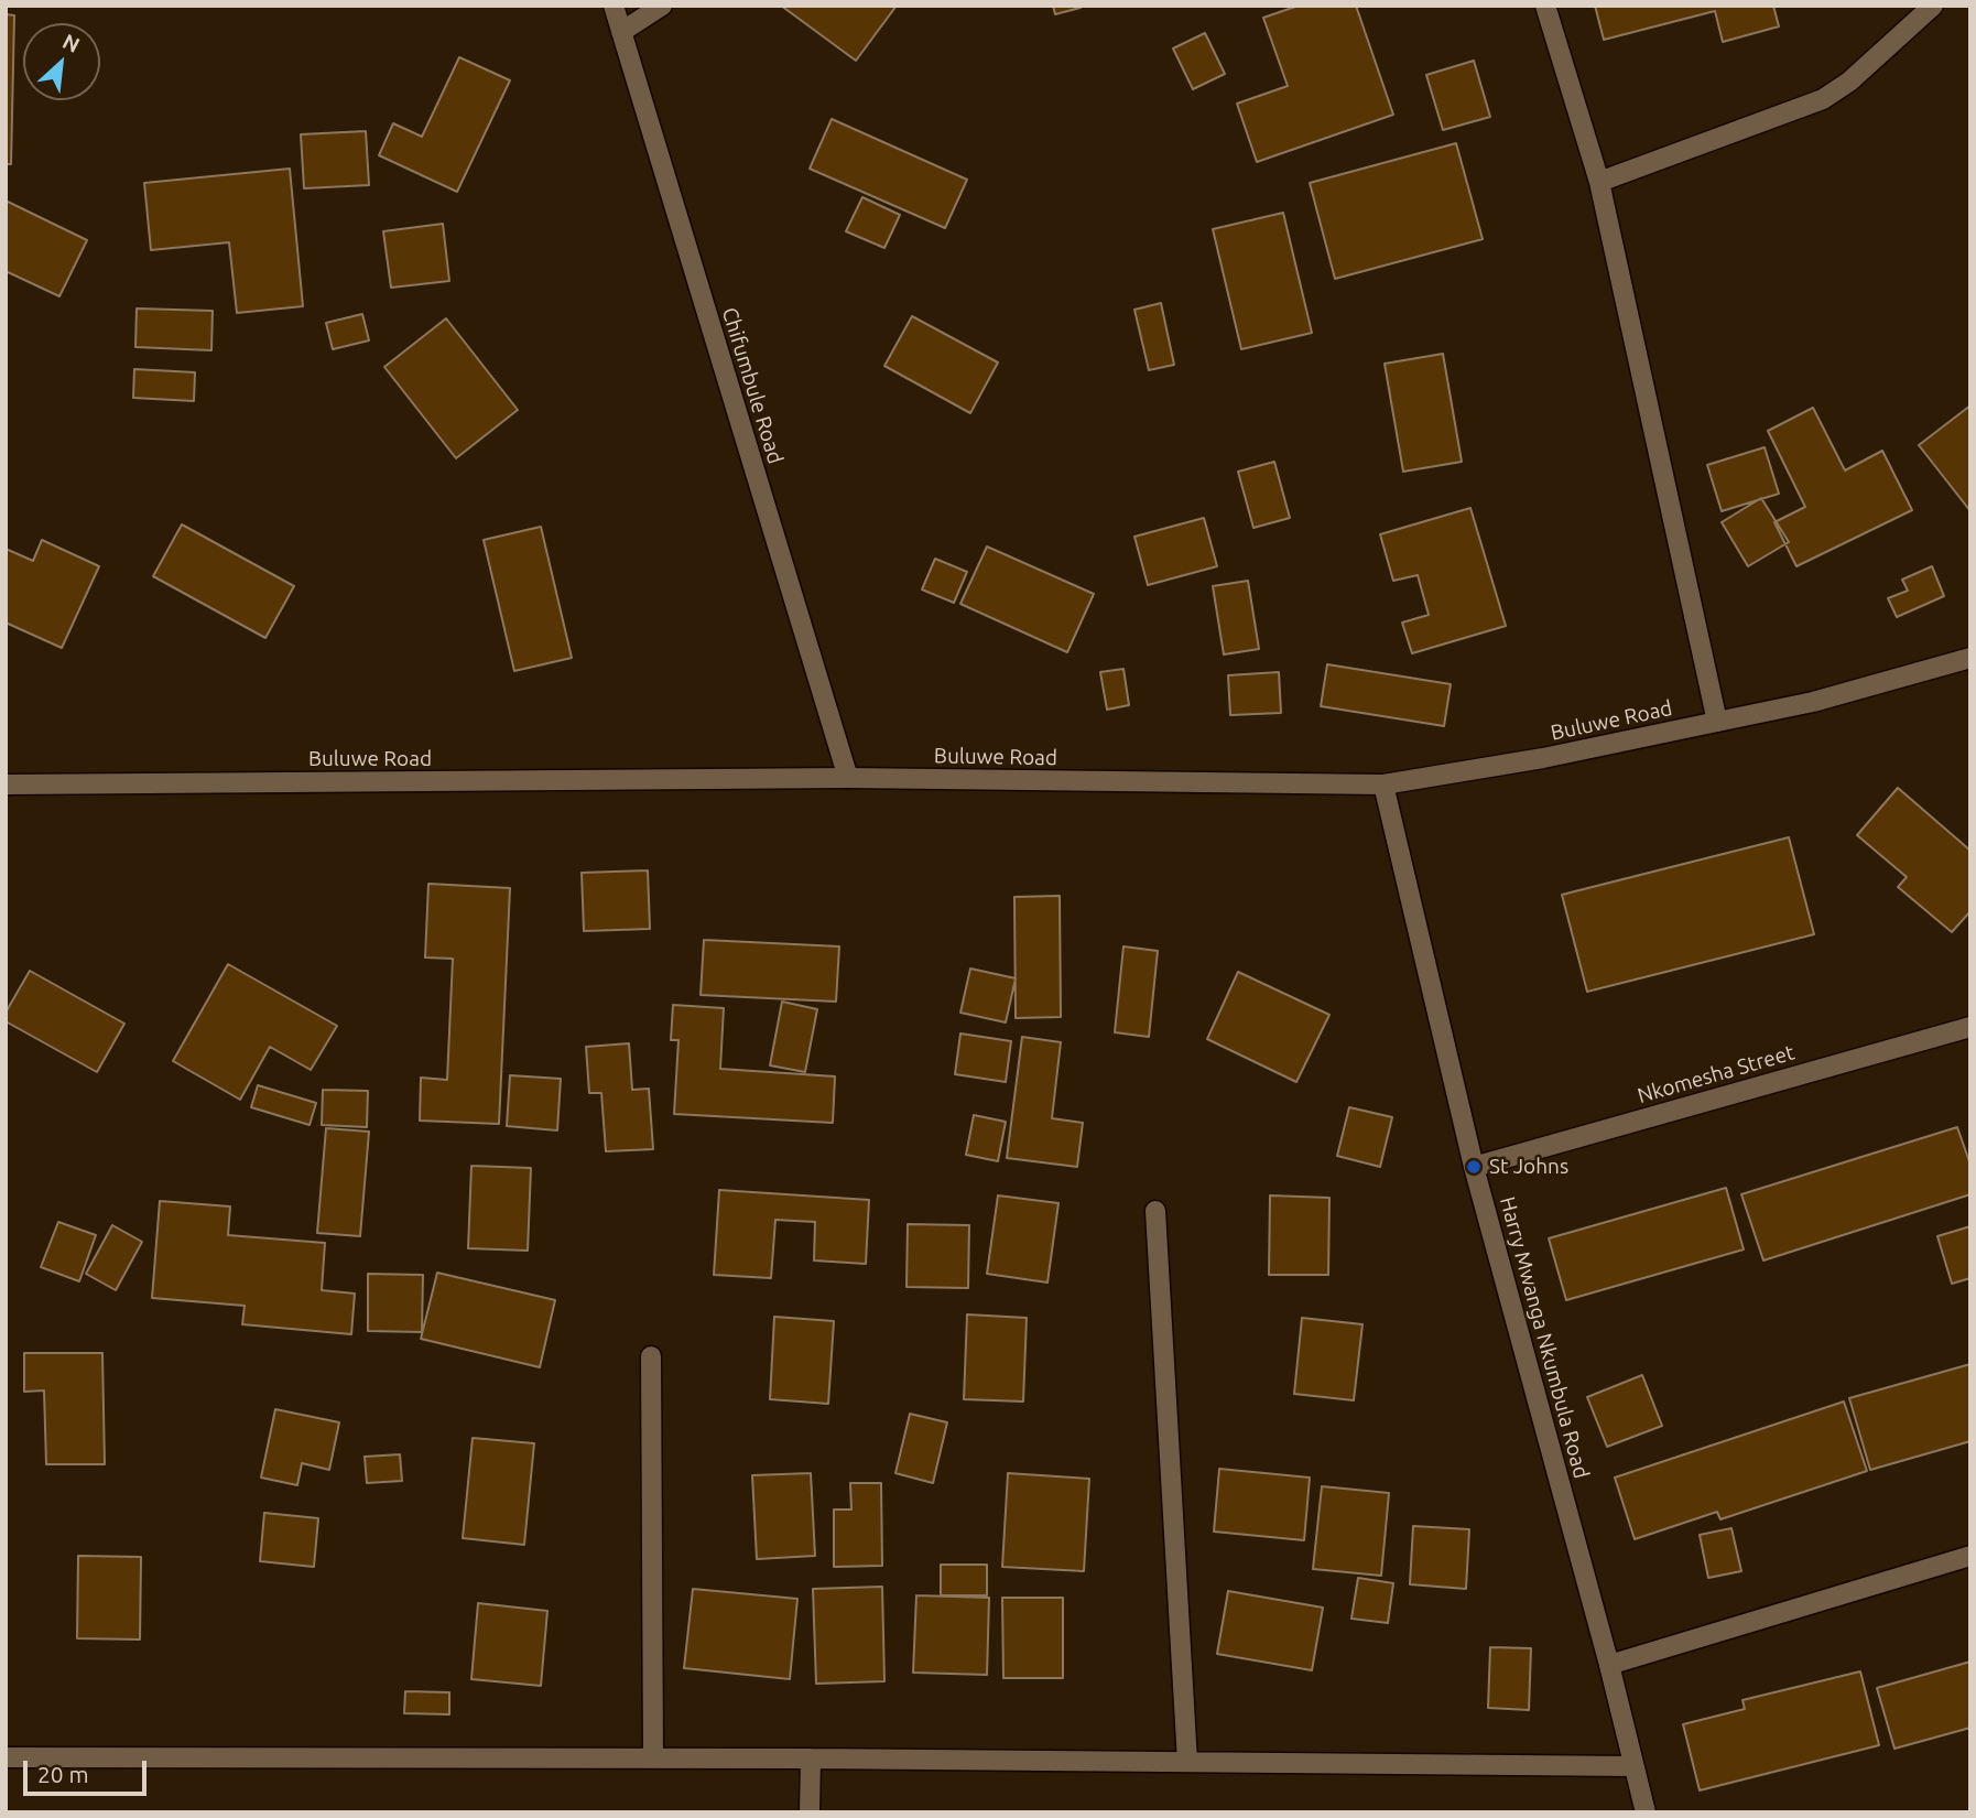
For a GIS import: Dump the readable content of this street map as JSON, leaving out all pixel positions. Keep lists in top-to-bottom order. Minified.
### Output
{"streets":{"street":["Chifumbule Road","Buluwe Road","Nkomesha Street","Harry Mwanga Nkumbula Road"]},"crossings":[["Chifumbule Road","Buluwe Road"],["Buluwe Road","Harry Mwanga Nkumbula Road"],["Nkomesha Street","Harry Mwanga Nkumbula Road"]],"places":["St Johns"],"scale_bar":"20 m","north":"top right"}
